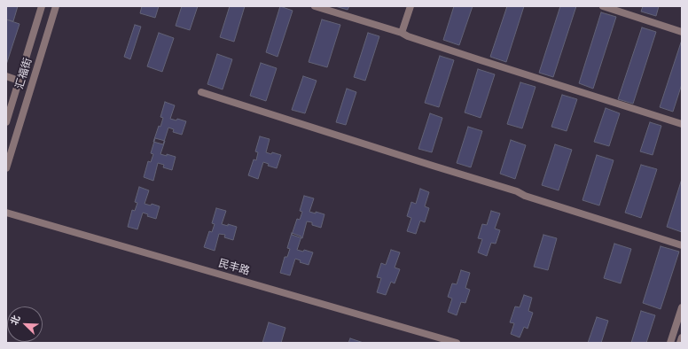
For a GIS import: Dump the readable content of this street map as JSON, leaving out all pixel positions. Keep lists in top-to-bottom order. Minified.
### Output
{"streets":{"street":["汇福街","民丰路"]},"north":"top left"}
